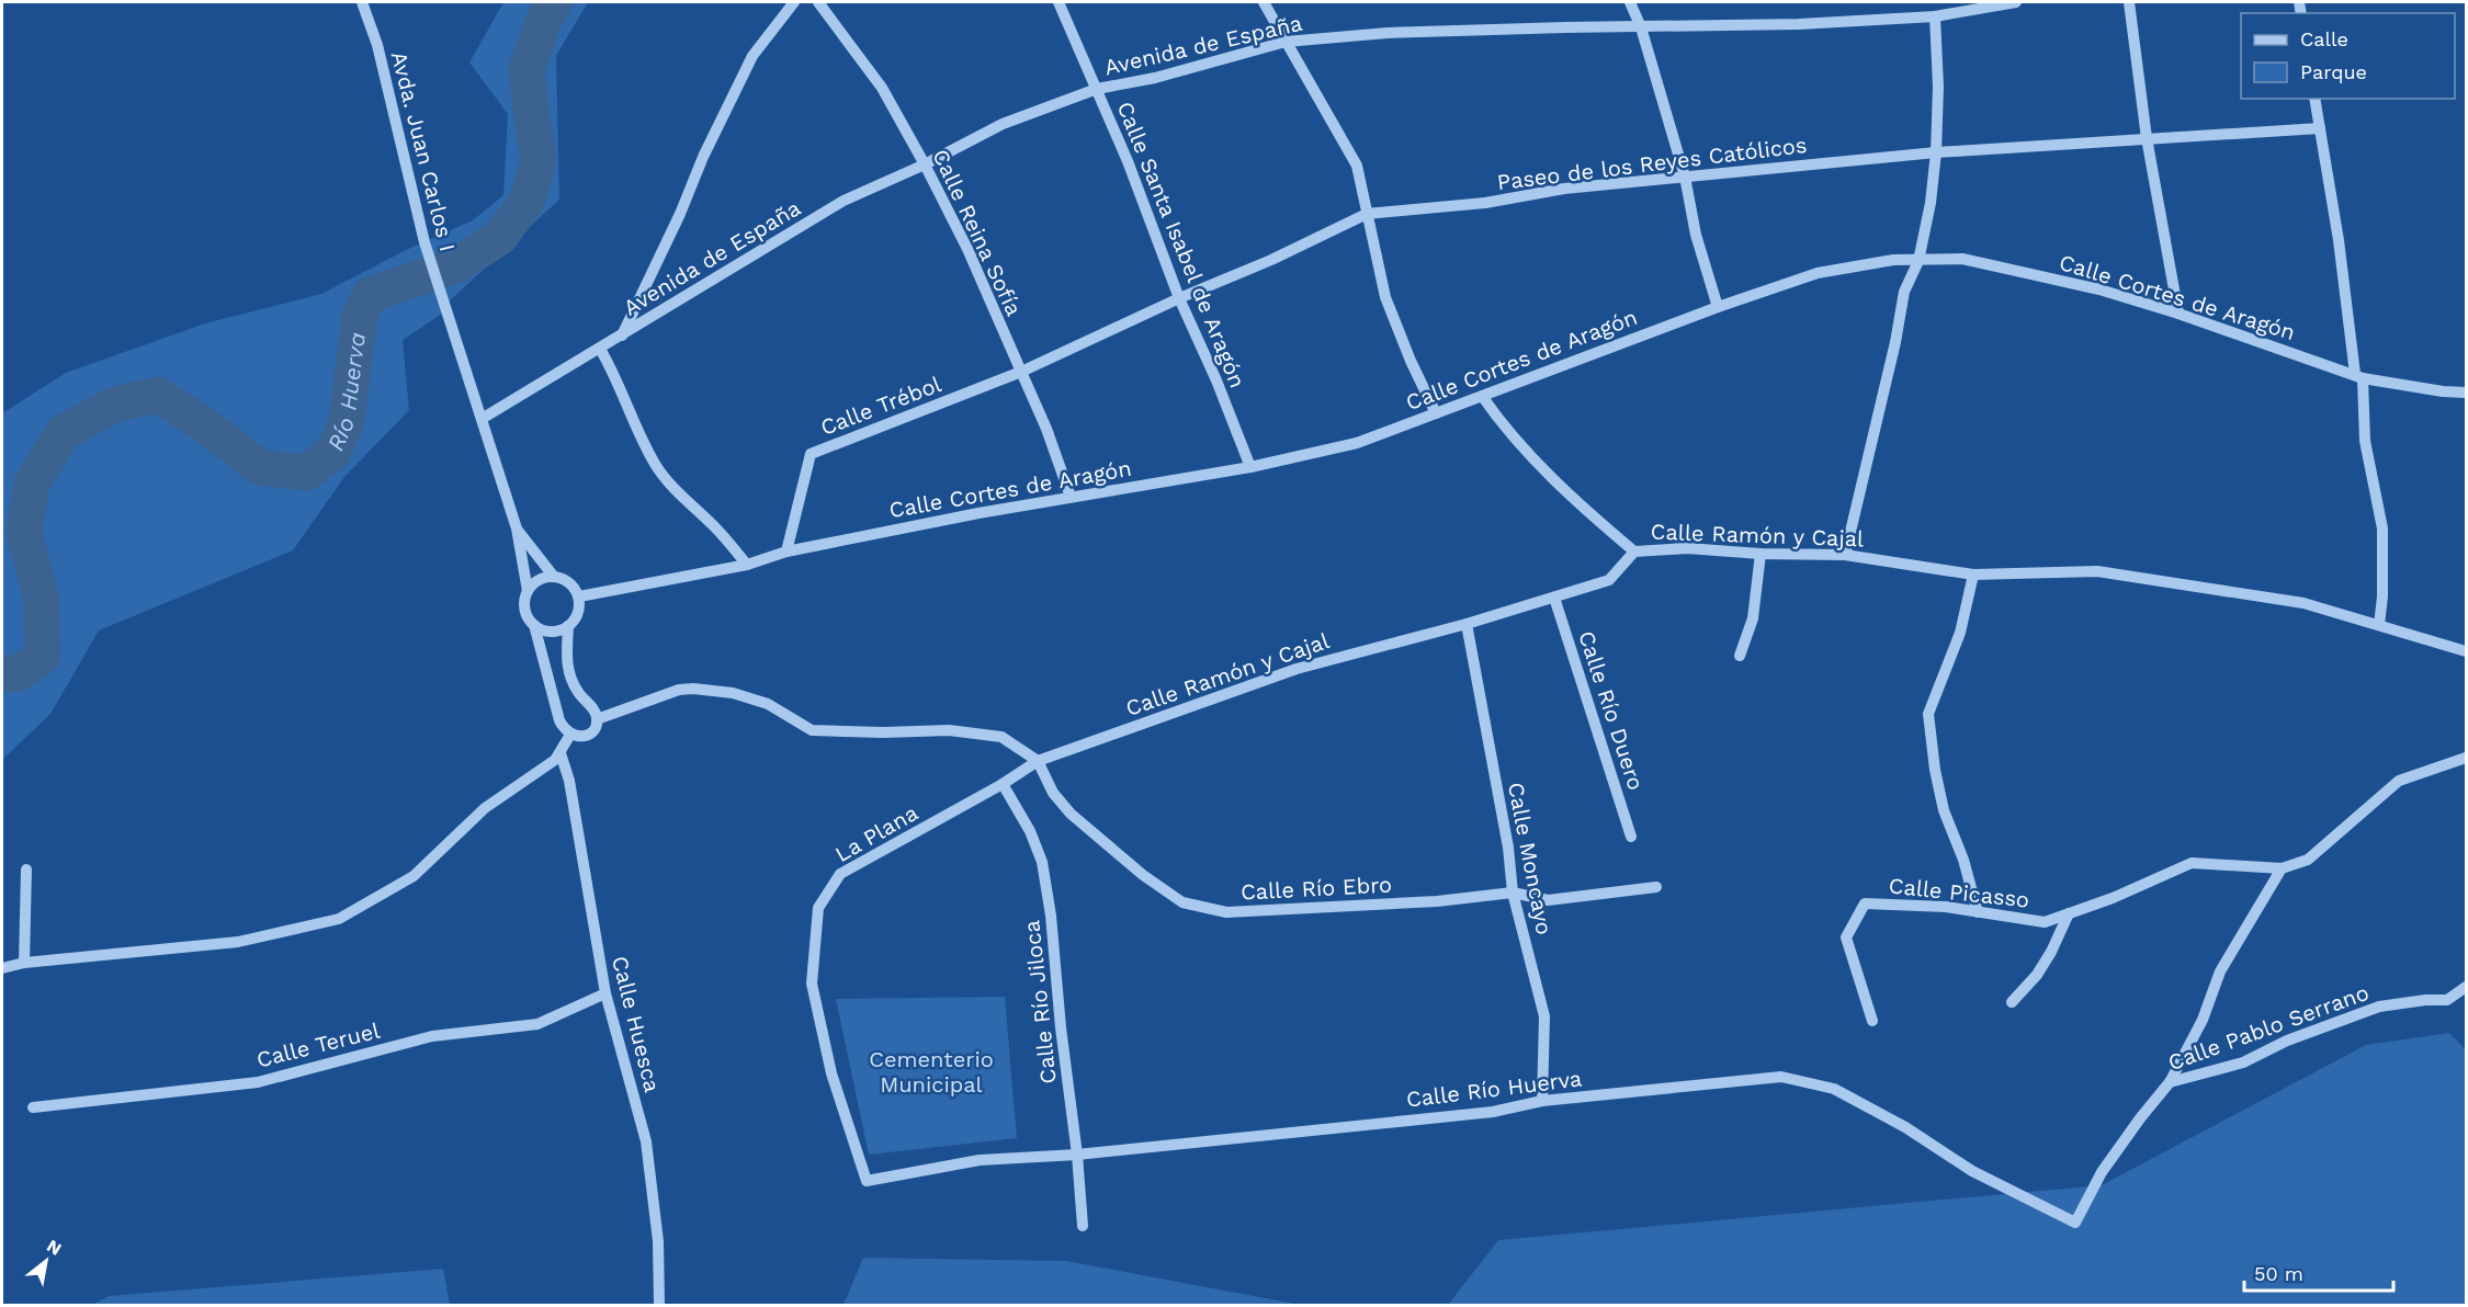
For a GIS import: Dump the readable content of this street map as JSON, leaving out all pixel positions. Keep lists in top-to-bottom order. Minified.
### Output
{"streets":{"street":["Avenida de España","Avda. Juan Carlos I","Paseo de los Reyes Católicos","Calle Reina Sofía","Calle Santa Isabel de Aragón","Calle Cortes de Aragón","Calle Trébol","Calle Ramón y Cajal","Calle Río Duero","La Plana","Calle Moncayo","Calle Río Ebro","Calle Picasso","Calle Río Jiloca","Calle Huesca","Calle Pablo Serrano","Calle Teruel","Calle Río Huerva"]},"crossings":[["Avenida de España","Avda. Juan Carlos I"],["Avenida de España","Calle Reina Sofía"],["Avenida de España","Calle Santa Isabel de Aragón"],["Paseo de los Reyes Católicos","Calle Reina Sofía"],["Paseo de los Reyes Católicos","Calle Santa Isabel de Aragón"],["Paseo de los Reyes Católicos","Calle Trébol"],["Calle Reina Sofía","Calle Cortes de Aragón"],["Calle Reina Sofía","Calle Trébol"],["Calle Santa Isabel de Aragón","Calle Cortes de Aragón"],["Calle Cortes de Aragón","Calle Trébol"],["Calle Ramón y Cajal","Calle Río Duero"],["Calle Ramón y Cajal","La Plana"],["Calle Ramón y Cajal","Calle Moncayo"],["Calle Ramón y Cajal","Calle Río Ebro"],["La Plana","Calle Río Ebro"],["La Plana","Calle Río Jiloca"],["La Plana","Calle Río Huerva"],["Calle Moncayo","Calle Río Ebro"],["Calle Moncayo","Calle Río Huerva"],["Calle Río Jiloca","Calle Río Huerva"],["Calle Huesca","Calle Teruel"],["Calle Pablo Serrano","Calle Río Huerva"]],"water":["Río Huerva"],"parks":["Cementerio Municipal"],"legend":["Calle","Parque"],"scale_bar":"50 m","north":"top right"}
